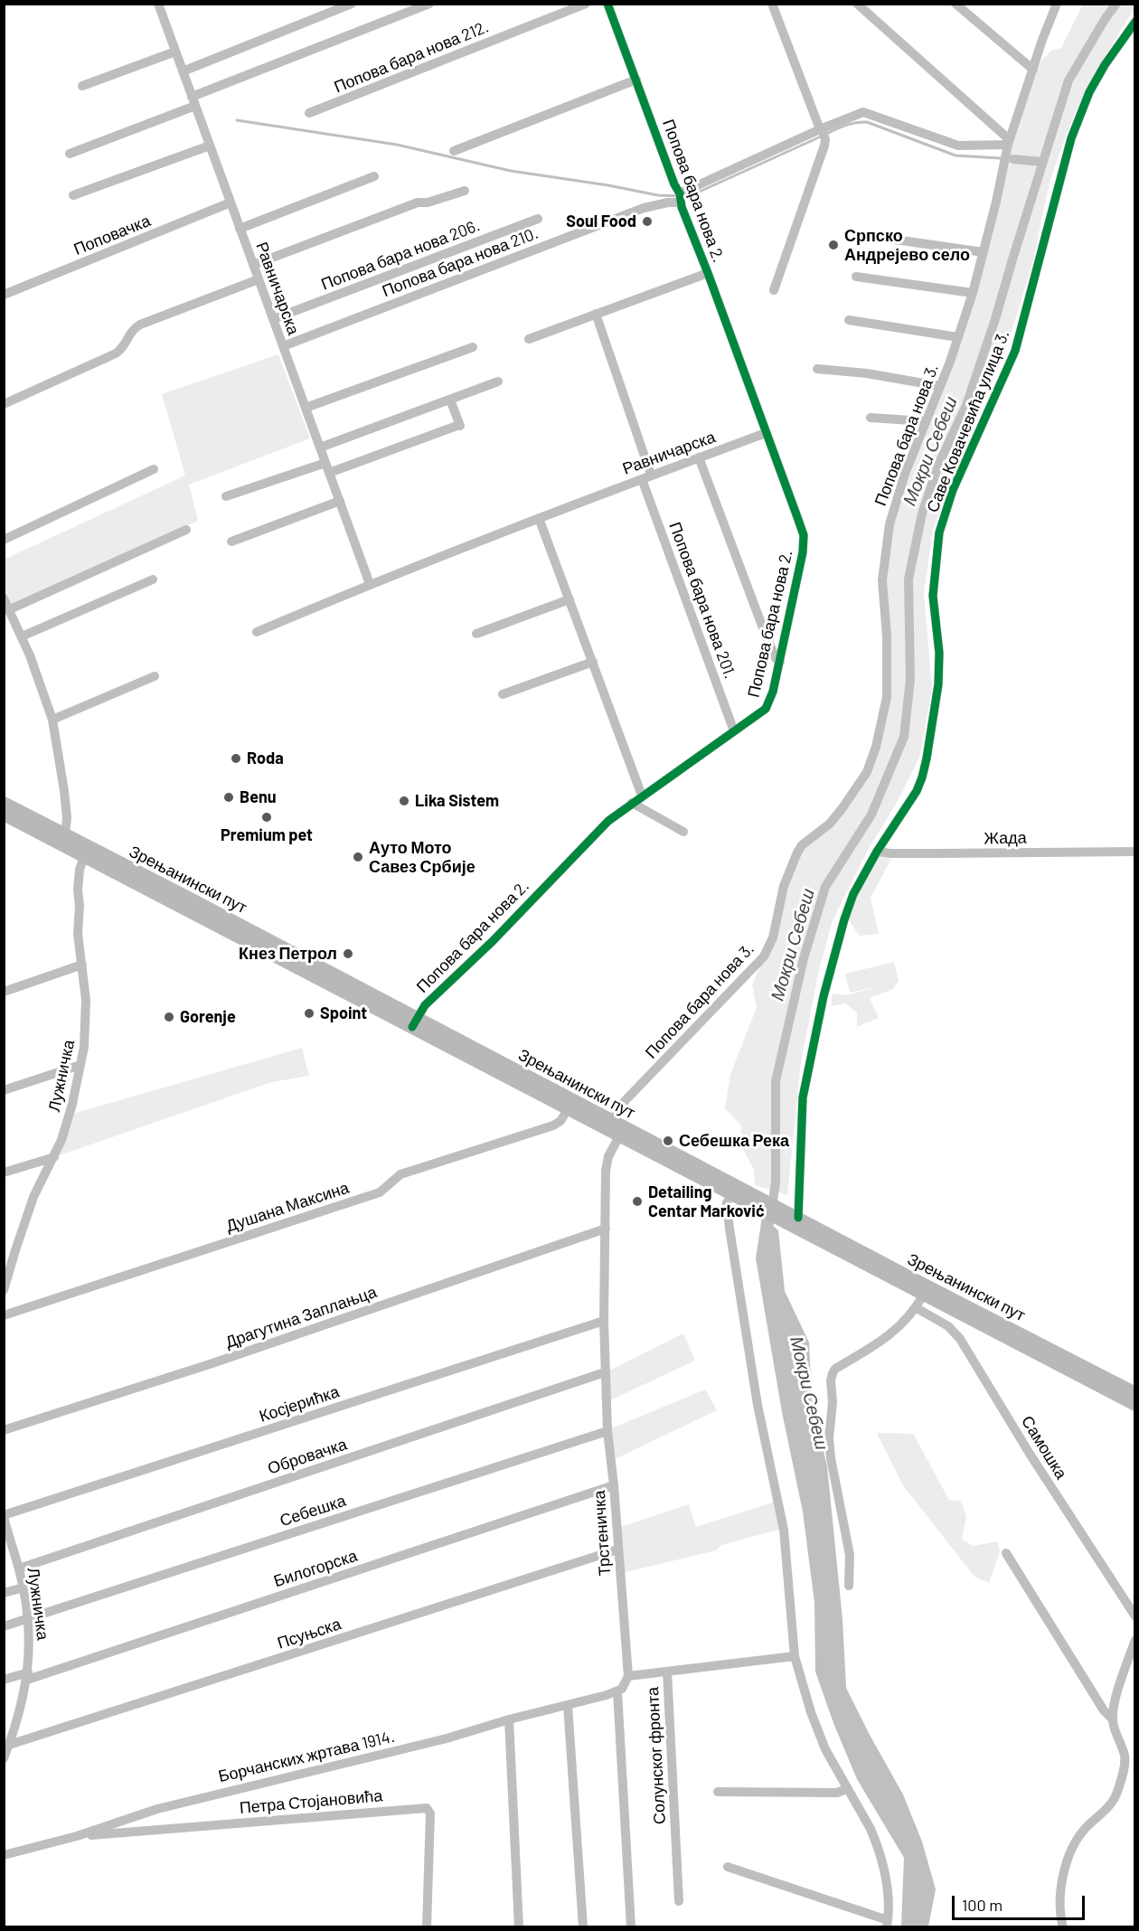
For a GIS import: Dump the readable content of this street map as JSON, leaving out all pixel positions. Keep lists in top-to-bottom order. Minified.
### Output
{"streets":{"main road":["Зрењанински пут"],"street":["Попова бара нова 212.","Попова бара нова 2.","Поповачка","Попова бара нова 206.","Попова бара нова 210.","Равничарска","Саве Ковачевића улица 3.","Попова бара нова 3.","Попова бара нова 201.","Жада","Лужничка","Душана Максина","Драгутина Заплањца","Косјерићка","Самошка","Обровачка","Себешка","Трстеничка","Билогорска","Псуњска","Солунског фронта","Борчанских жртава 1914.","Петра Стојановића"]},"crossings":[["Попова бара нова 2.","Попова бара нова 210."],["Попова бара нова 2.","Равничарска"],["Попова бара нова 2.","Попова бара нова 201."],["Попова бара нова 2.","Зрењанински пут"],["Поповачка","Равничарска"],["Попова бара нова 206.","Равничарска"],["Попова бара нова 210.","Равничарска"],["Попова бара нова 210.","Попова бара нова 3."],["Равничарска","Попова бара нова 201."],["Саве Ковачевића улица 3.","Жада"],["Саве Ковачевића улица 3.","Зрењанински пут"],["Попова бара нова 3.","Зрењанински пут"],["Зрењанински пут","Лужничка"],["Зрењанински пут","Душана Максина"],["Зрењанински пут","Самошка"],["Зрењанински пут","Трстеничка"],["Лужничка","Косјерићка"],["Лужничка","Обровачка"],["Лужничка","Себешка"],["Лужничка","Билогорска"],["Лужничка","Псуњска"],["Драгутина Заплањца","Трстеничка"],["Косјерићка","Трстеничка"],["Обровачка","Трстеничка"],["Себешка","Трстеничка"],["Трстеничка","Билогорска"],["Трстеничка","Псуњска"],["Борчанских жртава 1914.","Петра Стојановића"]],"water":["Мокри Себеш"],"places":["Soul Food","Српско Андрејево село","Roda","Benu","Lika Sistem","Premium pet","Ауто Мото Савез Србије","Кнез Петрол","Spoint","Gorenje","Себешка Река","Detailing Centar Marković"],"scale_bar":"100 m"}
